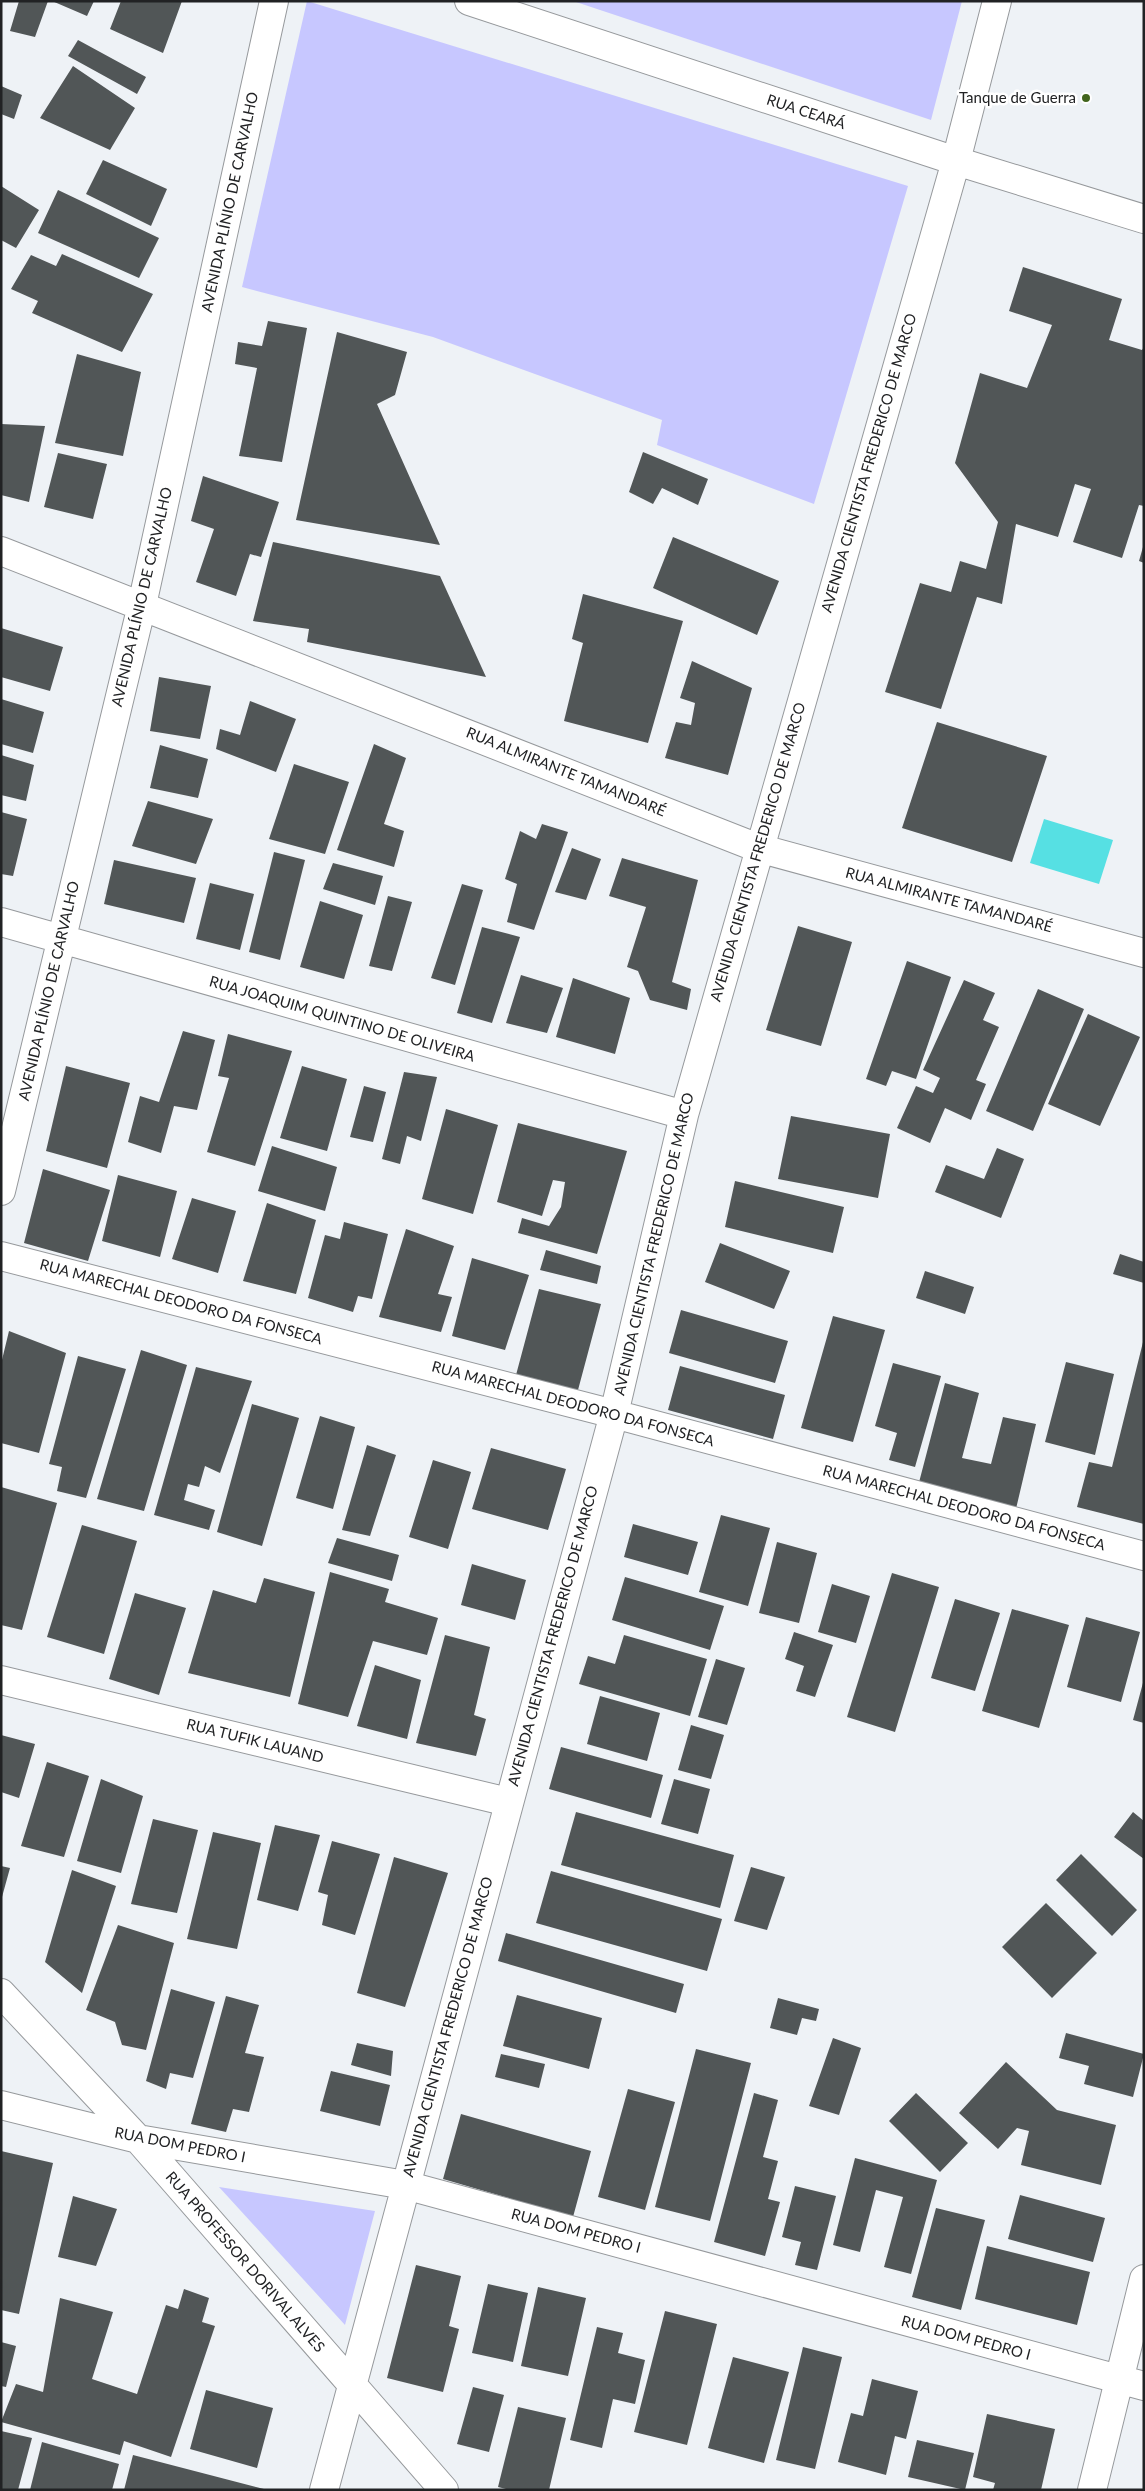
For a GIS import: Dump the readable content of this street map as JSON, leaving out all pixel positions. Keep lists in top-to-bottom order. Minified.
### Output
{"streets":{"street":["RUA CEARÁ","AVENIDA PLÍNIO DE CARVALHO","AVENIDA CIENTISTA FREDERICO DE MARCO","RUA ALMIRANTE TAMANDARÉ","RUA JOAQUIM QUINTINO DE OLIVEIRA","RUA MARECHAL DEODORO DA FONSECA","RUA TUFIK LAUAND","RUA DOM PEDRO I","RUA PROFESSOR DORIVAL ALVES"]},"crossings":[["RUA CEARÁ","AVENIDA CIENTISTA FREDERICO DE MARCO"],["AVENIDA PLÍNIO DE CARVALHO","RUA ALMIRANTE TAMANDARÉ"],["AVENIDA PLÍNIO DE CARVALHO","RUA JOAQUIM QUINTINO DE OLIVEIRA"],["AVENIDA CIENTISTA FREDERICO DE MARCO","RUA ALMIRANTE TAMANDARÉ"],["AVENIDA CIENTISTA FREDERICO DE MARCO","RUA JOAQUIM QUINTINO DE OLIVEIRA"],["AVENIDA CIENTISTA FREDERICO DE MARCO","RUA MARECHAL DEODORO DA FONSECA"],["AVENIDA CIENTISTA FREDERICO DE MARCO","RUA TUFIK LAUAND"],["AVENIDA CIENTISTA FREDERICO DE MARCO","RUA DOM PEDRO I"],["AVENIDA CIENTISTA FREDERICO DE MARCO","RUA PROFESSOR DORIVAL ALVES"],["RUA DOM PEDRO I","RUA PROFESSOR DORIVAL ALVES"]],"places":["Tanque de Guerra"]}
